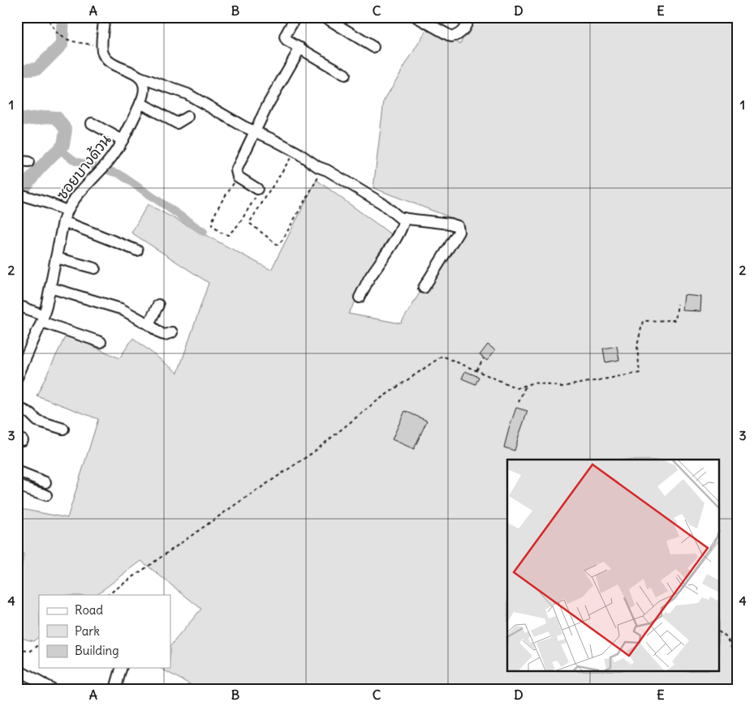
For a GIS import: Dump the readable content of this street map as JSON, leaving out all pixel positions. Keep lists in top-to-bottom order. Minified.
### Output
{"streets":{"street":["ซอยบางด้วน"]},"legend":["Road","Park","Building"],"grid":{"columns":["A","B","C","D","E"],"rows":["1","2","3","4"]}}
